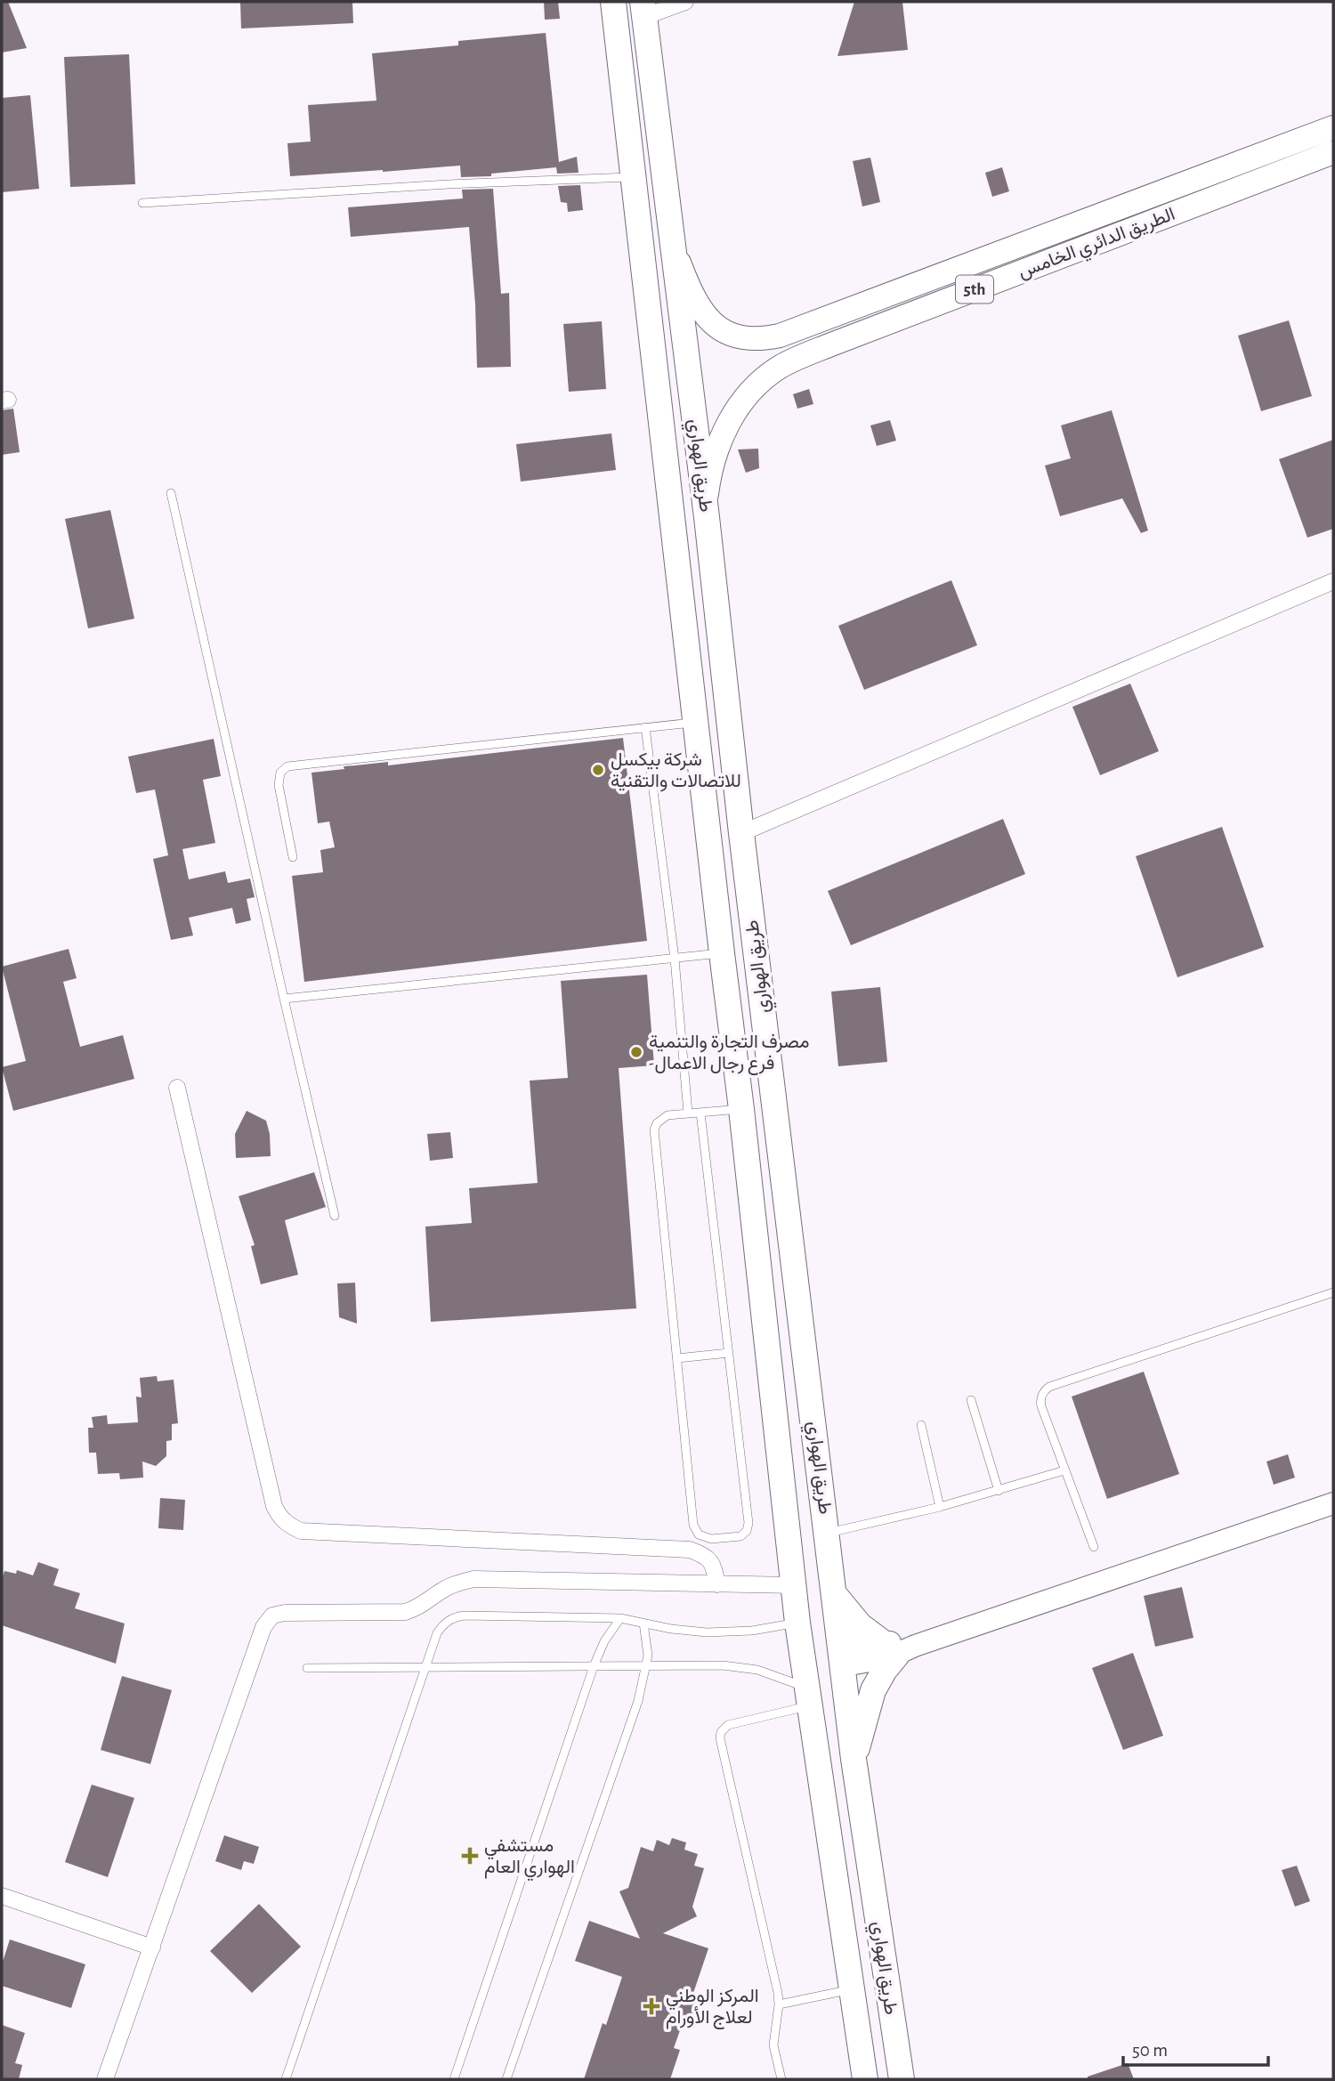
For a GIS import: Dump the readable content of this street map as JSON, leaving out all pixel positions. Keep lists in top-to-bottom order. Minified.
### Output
{"streets":{"highway":["طريق الهواري"],"main road":["الطريق الدائري الخامس","5th"]},"crossings":[["الطريق الدائري الخامس","طريق الهواري"]],"places":{"other":["شركة بيكسل للاتصالات والتقنية","مصرف التجارة والتنمية -فرع رجال الاعمال"],"health":["مستشفي الهواري العام","المركز الوطني لعلاج الأورام"]},"scale_bar":"50 m"}
